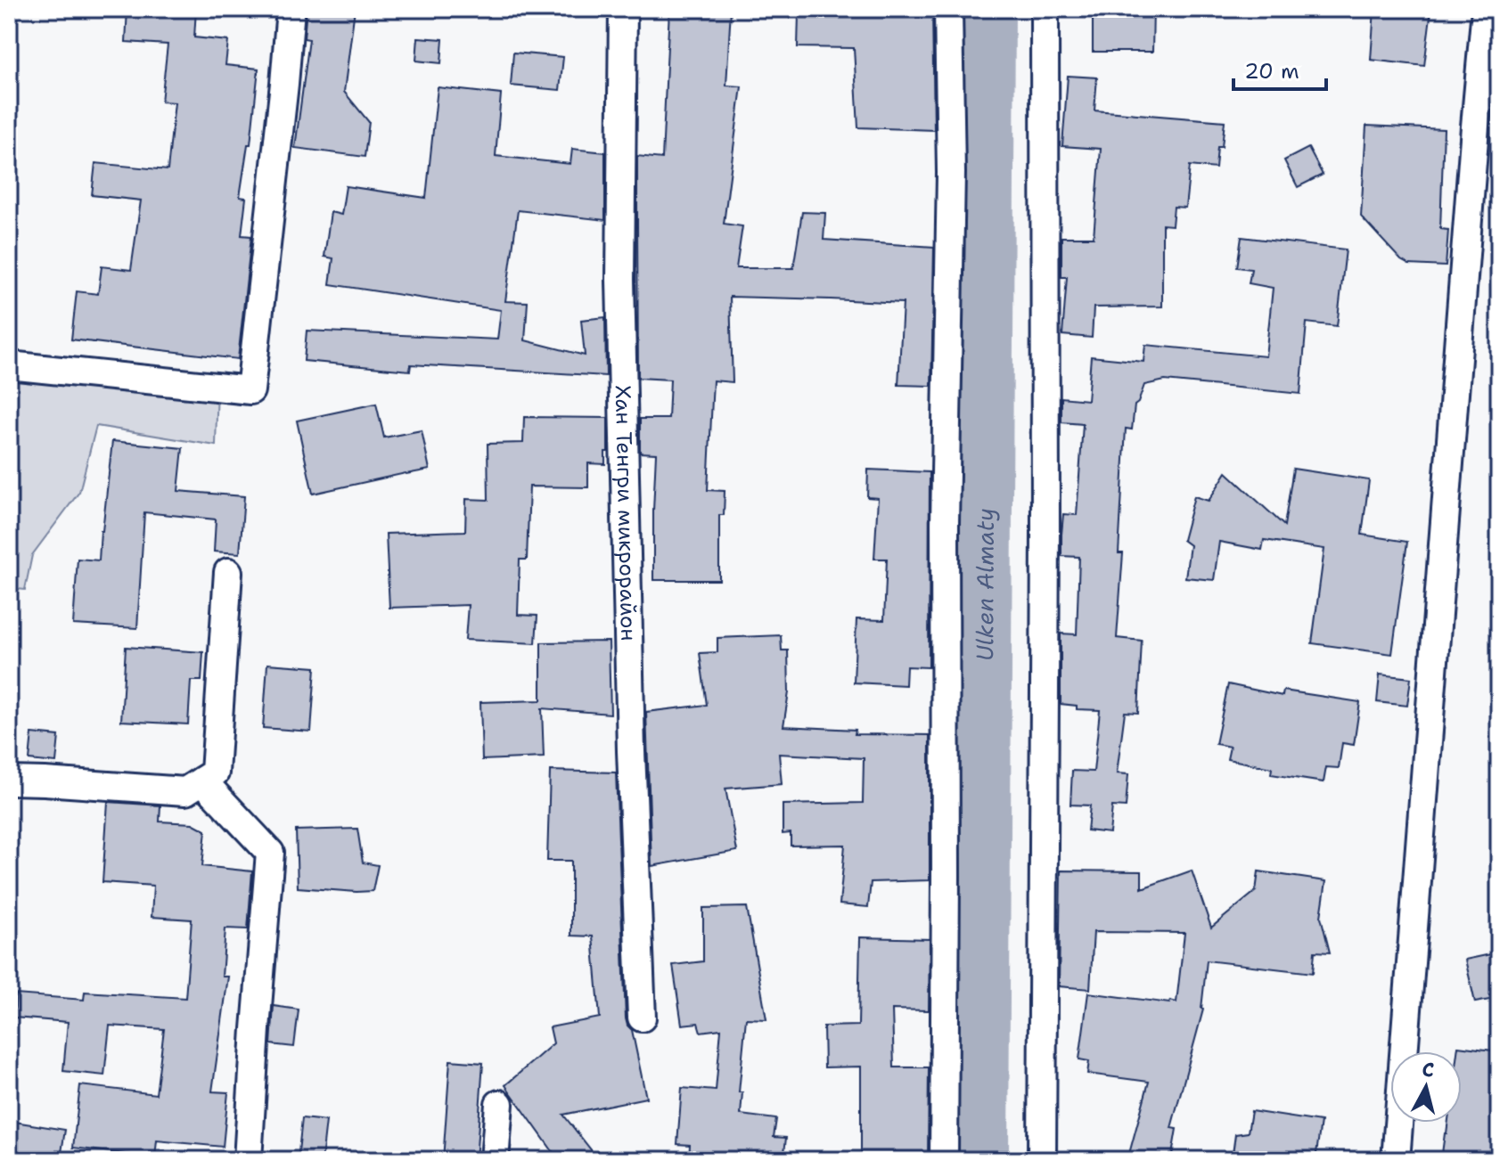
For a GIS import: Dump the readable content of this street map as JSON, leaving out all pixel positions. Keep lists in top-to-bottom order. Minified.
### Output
{"streets":{"street":["Хан Тенгри микрорайон"]},"water":["Ulken Almaty"],"scale_bar":"20 m","north":"top"}
